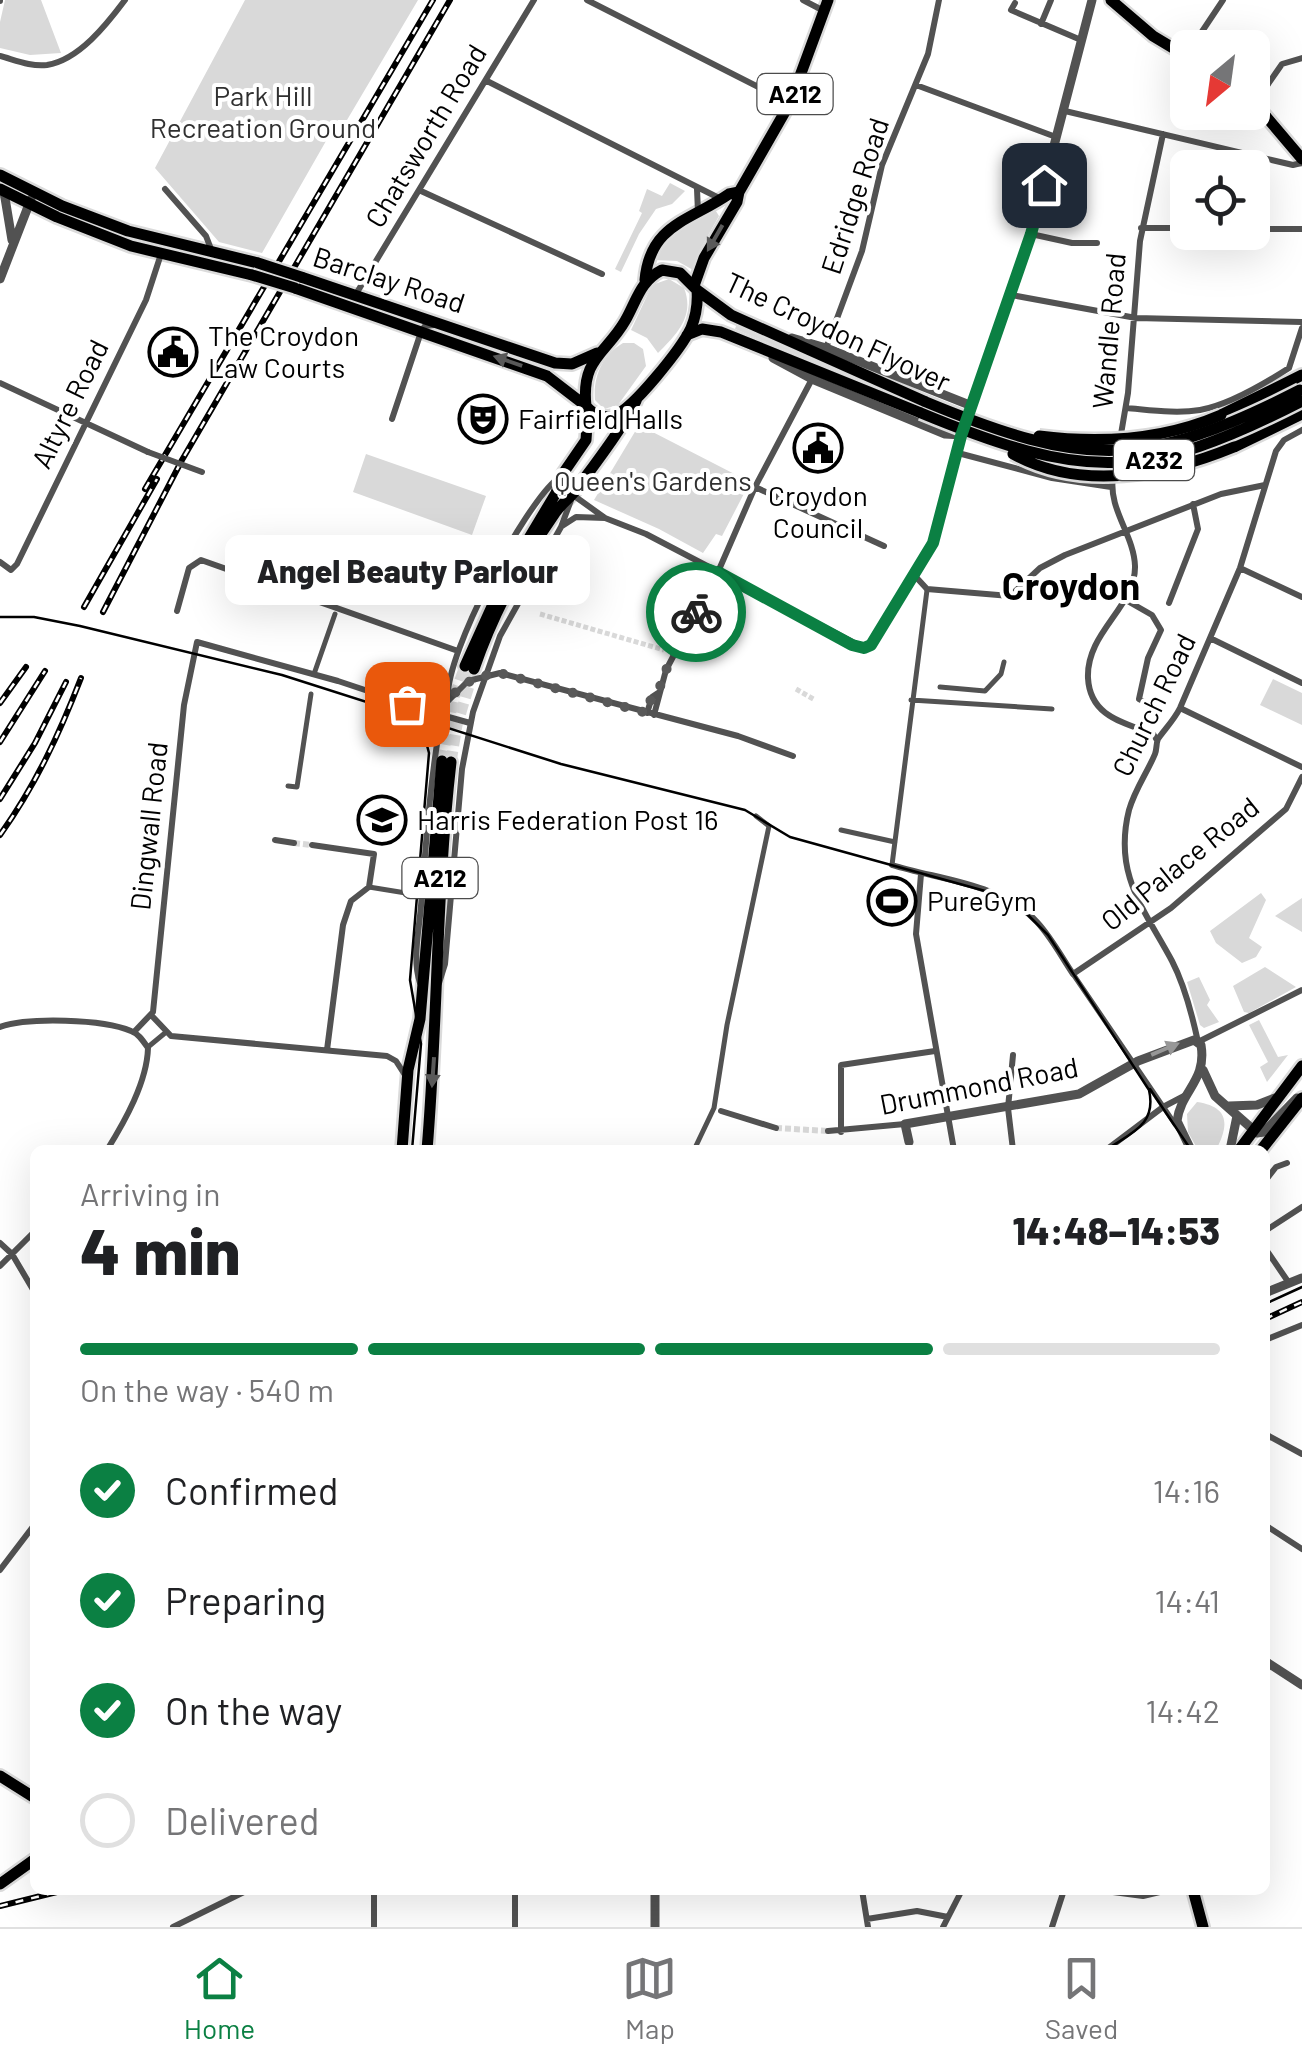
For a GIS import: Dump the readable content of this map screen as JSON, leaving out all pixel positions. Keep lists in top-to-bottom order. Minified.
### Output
{"streets":{"main road":["A212","Barclay Road","The Croydon Flyover","A232"],"street":["Chatsworth Road","Edridge Road","Wandle Road","Altyre Road","Church Road","Dingwall Road","Old Palace Road","Drummond Road"]},"crossings":[["A212","The Croydon Flyover"],["Chatsworth Road","Barclay Road"],["Barclay Road","Altyre Road"],["Church Road","Old Palace Road"],["Church Road","Drummond Road"]],"districts":["Croydon"],"parks":["Park Hill Recreation Ground","Queen's Gardens"],"places":{"public building":["The Croydon Law Courts","Croydon Council"],"theatre":["Fairfield Halls"],"other":["Angel Beauty Parlour"],"school or university":["Harris Federation Post 16"],"sports":["PureGym"]},"north":"bottom left","page":{"bubble":"Angel Beauty Parlour","heading":["4 min","Arriving in","14:48–14:53"],"bar":"On the way · 540 m","list":[["Confirmed","14:16"],["Preparing","14:41"],["On the way","14:42"],"Delivered"],"tabs":["Home","Map","Saved"]}}
